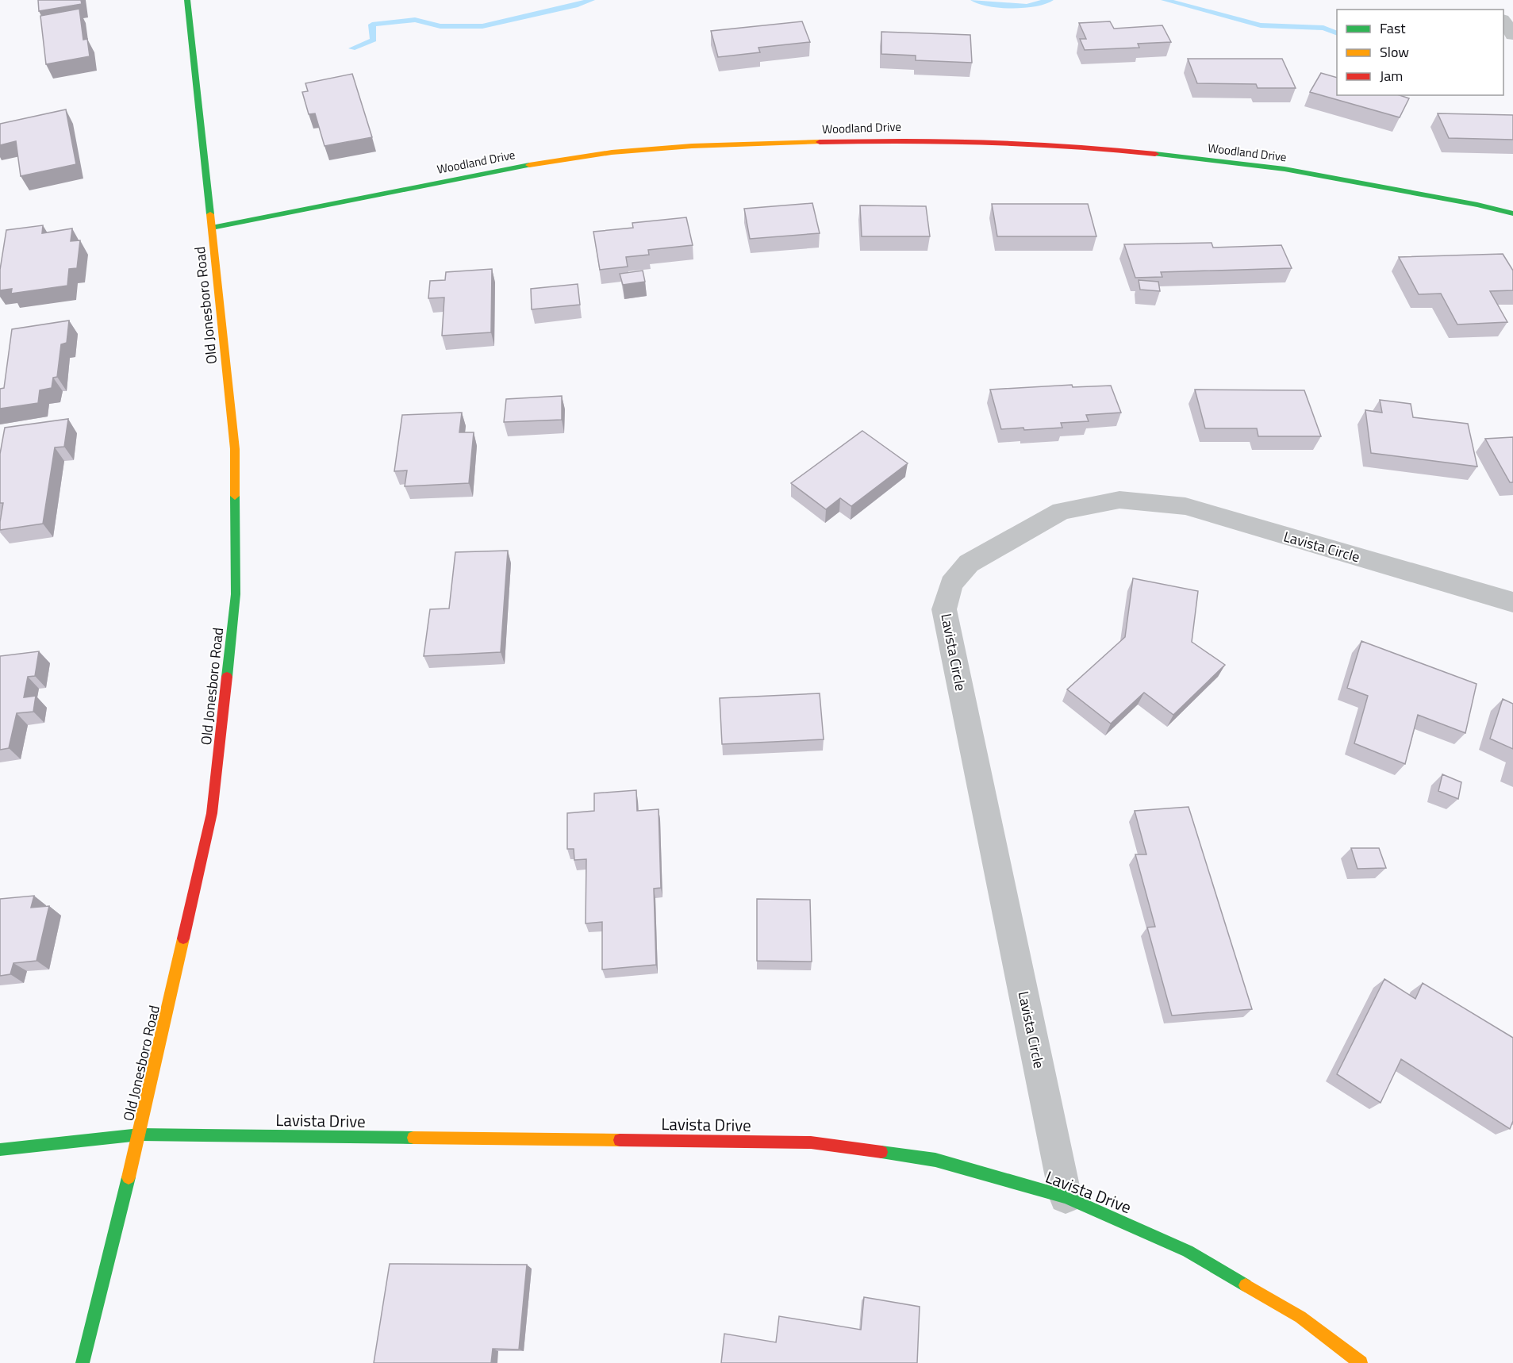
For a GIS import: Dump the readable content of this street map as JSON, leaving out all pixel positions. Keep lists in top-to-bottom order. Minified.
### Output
{"streets":{"street":["Woodland Drive","Old Jonesboro Road","Lavista Circle","Lavista Drive"]},"crossings":[["Woodland Drive","Old Jonesboro Road"],["Old Jonesboro Road","Lavista Drive"],["Lavista Circle","Lavista Drive"]],"legend":["Fast","Slow","Jam"]}
